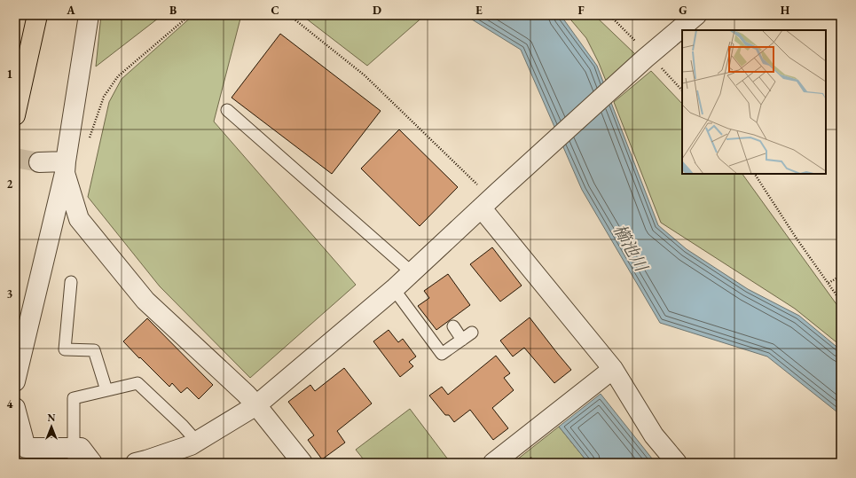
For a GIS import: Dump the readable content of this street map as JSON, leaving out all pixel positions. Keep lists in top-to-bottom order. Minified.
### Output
{"water":["櫛池川"],"north":"top","grid":{"columns":["A","B","C","D","E","F","G","H"],"rows":["1","2","3","4"]}}
